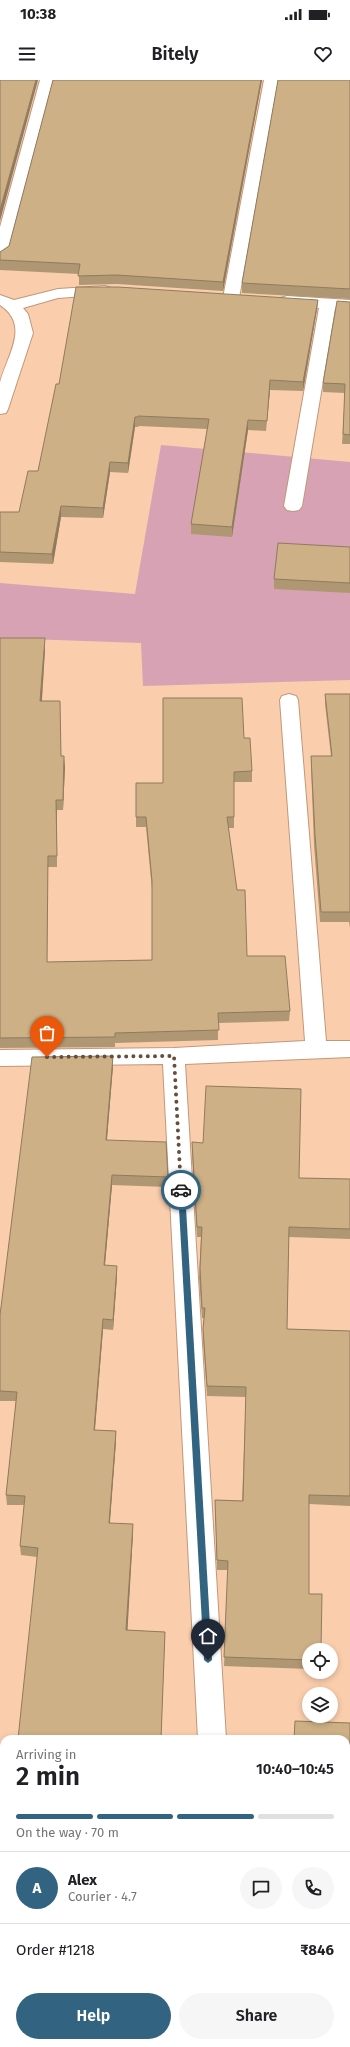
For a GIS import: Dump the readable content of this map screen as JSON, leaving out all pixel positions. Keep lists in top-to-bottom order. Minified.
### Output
{"page":{"status":"10:38","header":"Bitely","heading":["2 min","Arriving in","10:40–10:45"],"panel":["Alex","Courier · 4.7","Order #1218","₹846"],"bar":"On the way · 70 m","round":"A","buttons":["Help","Share"]}}
